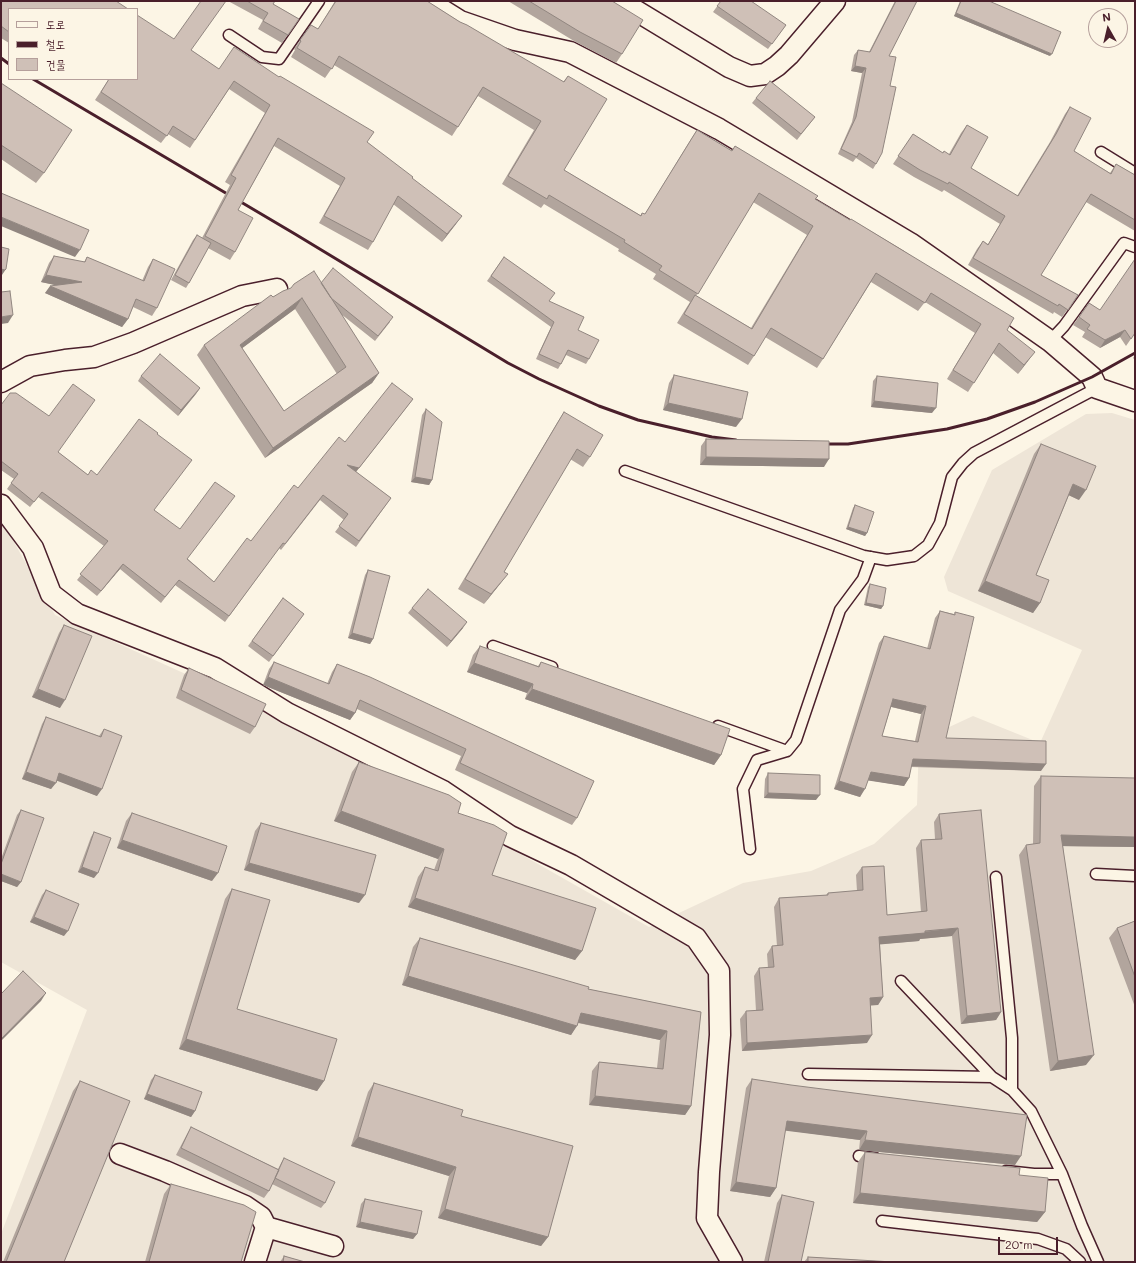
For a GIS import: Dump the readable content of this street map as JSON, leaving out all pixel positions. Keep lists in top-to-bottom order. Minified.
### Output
{"legend":["도로","철도","건물"],"scale_bar":"20 m","north":"top"}
